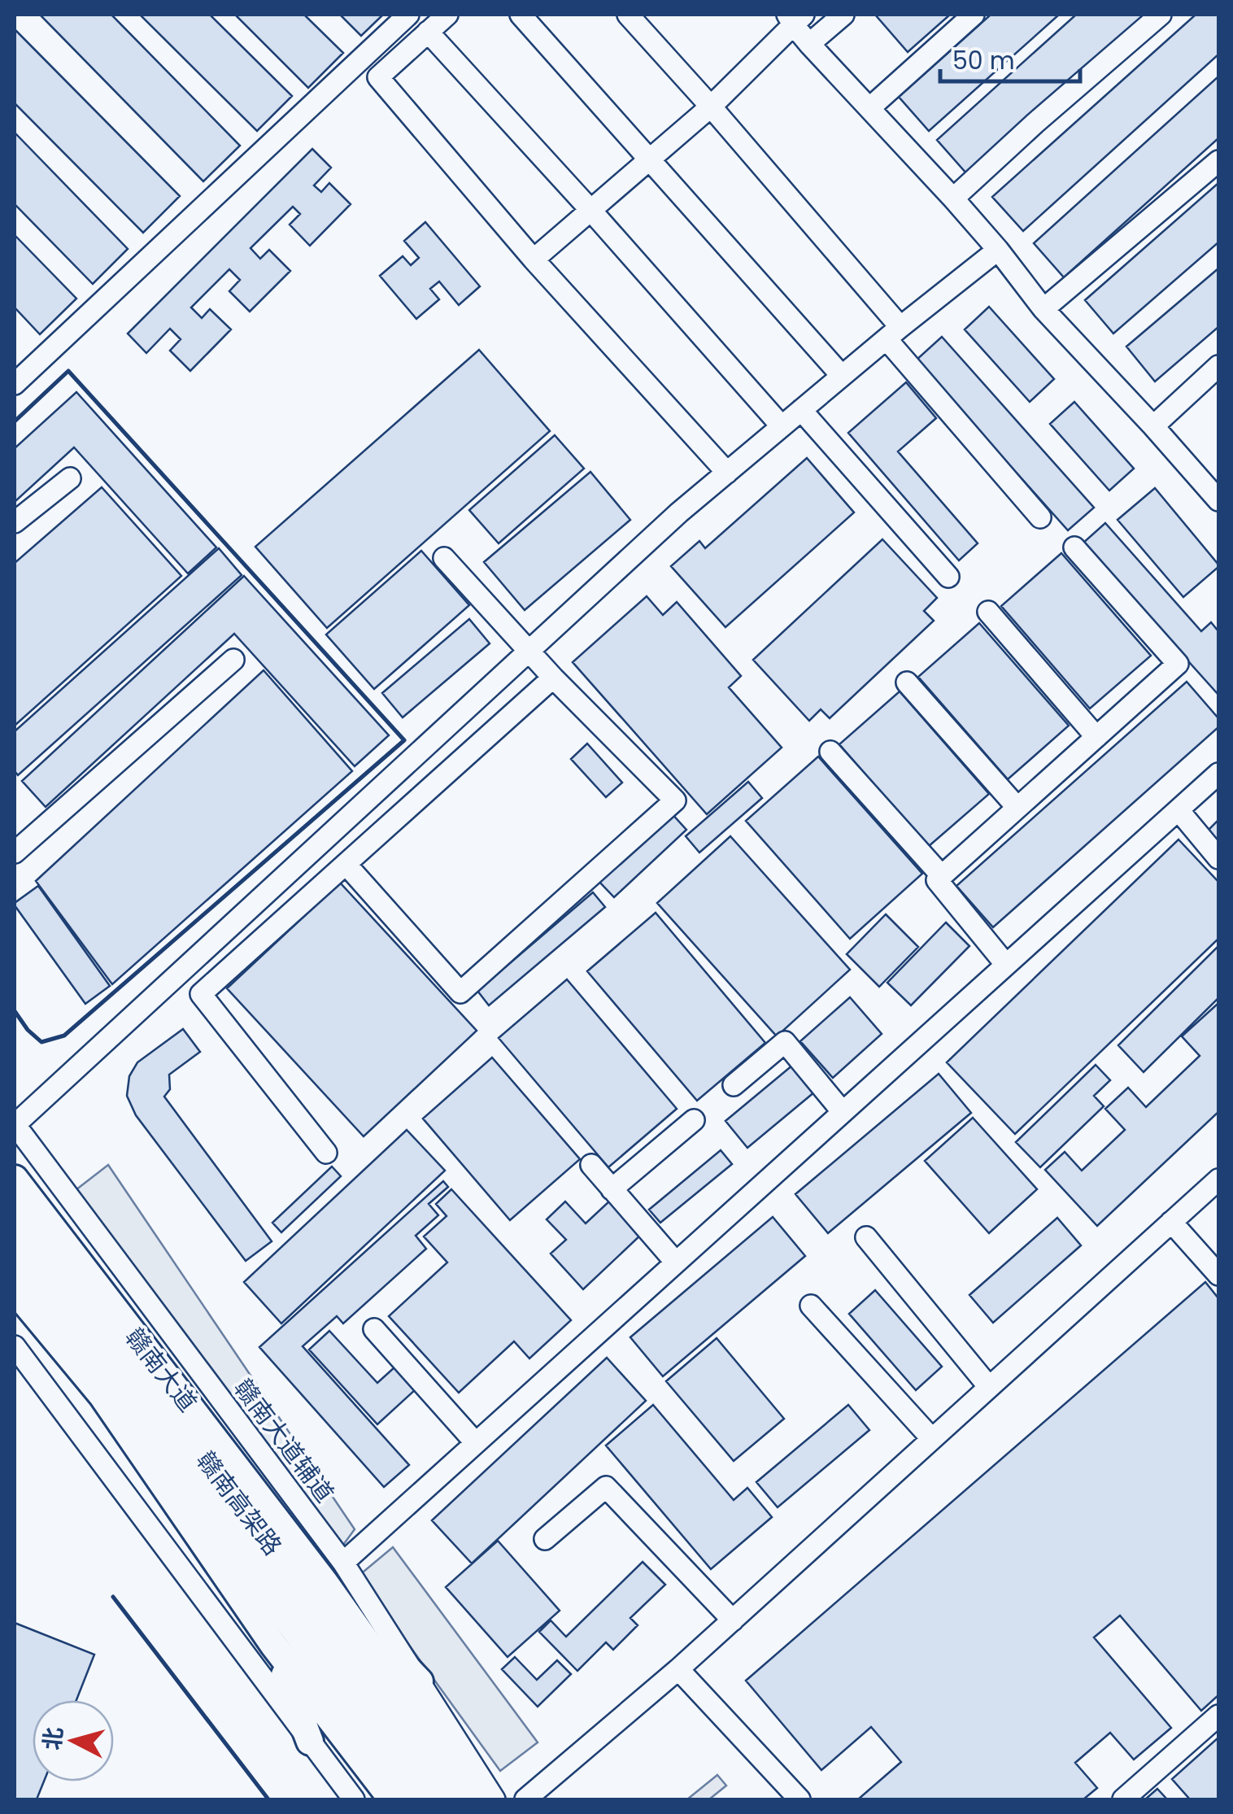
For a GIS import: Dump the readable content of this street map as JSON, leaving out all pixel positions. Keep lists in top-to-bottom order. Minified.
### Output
{"streets":{"highway":["赣南高架路"],"main road":["赣南大道"],"street":["赣南大道辅道"]},"crossings":[["赣南大道","赣南大道辅道"]],"scale_bar":"50 m","north":"left"}
